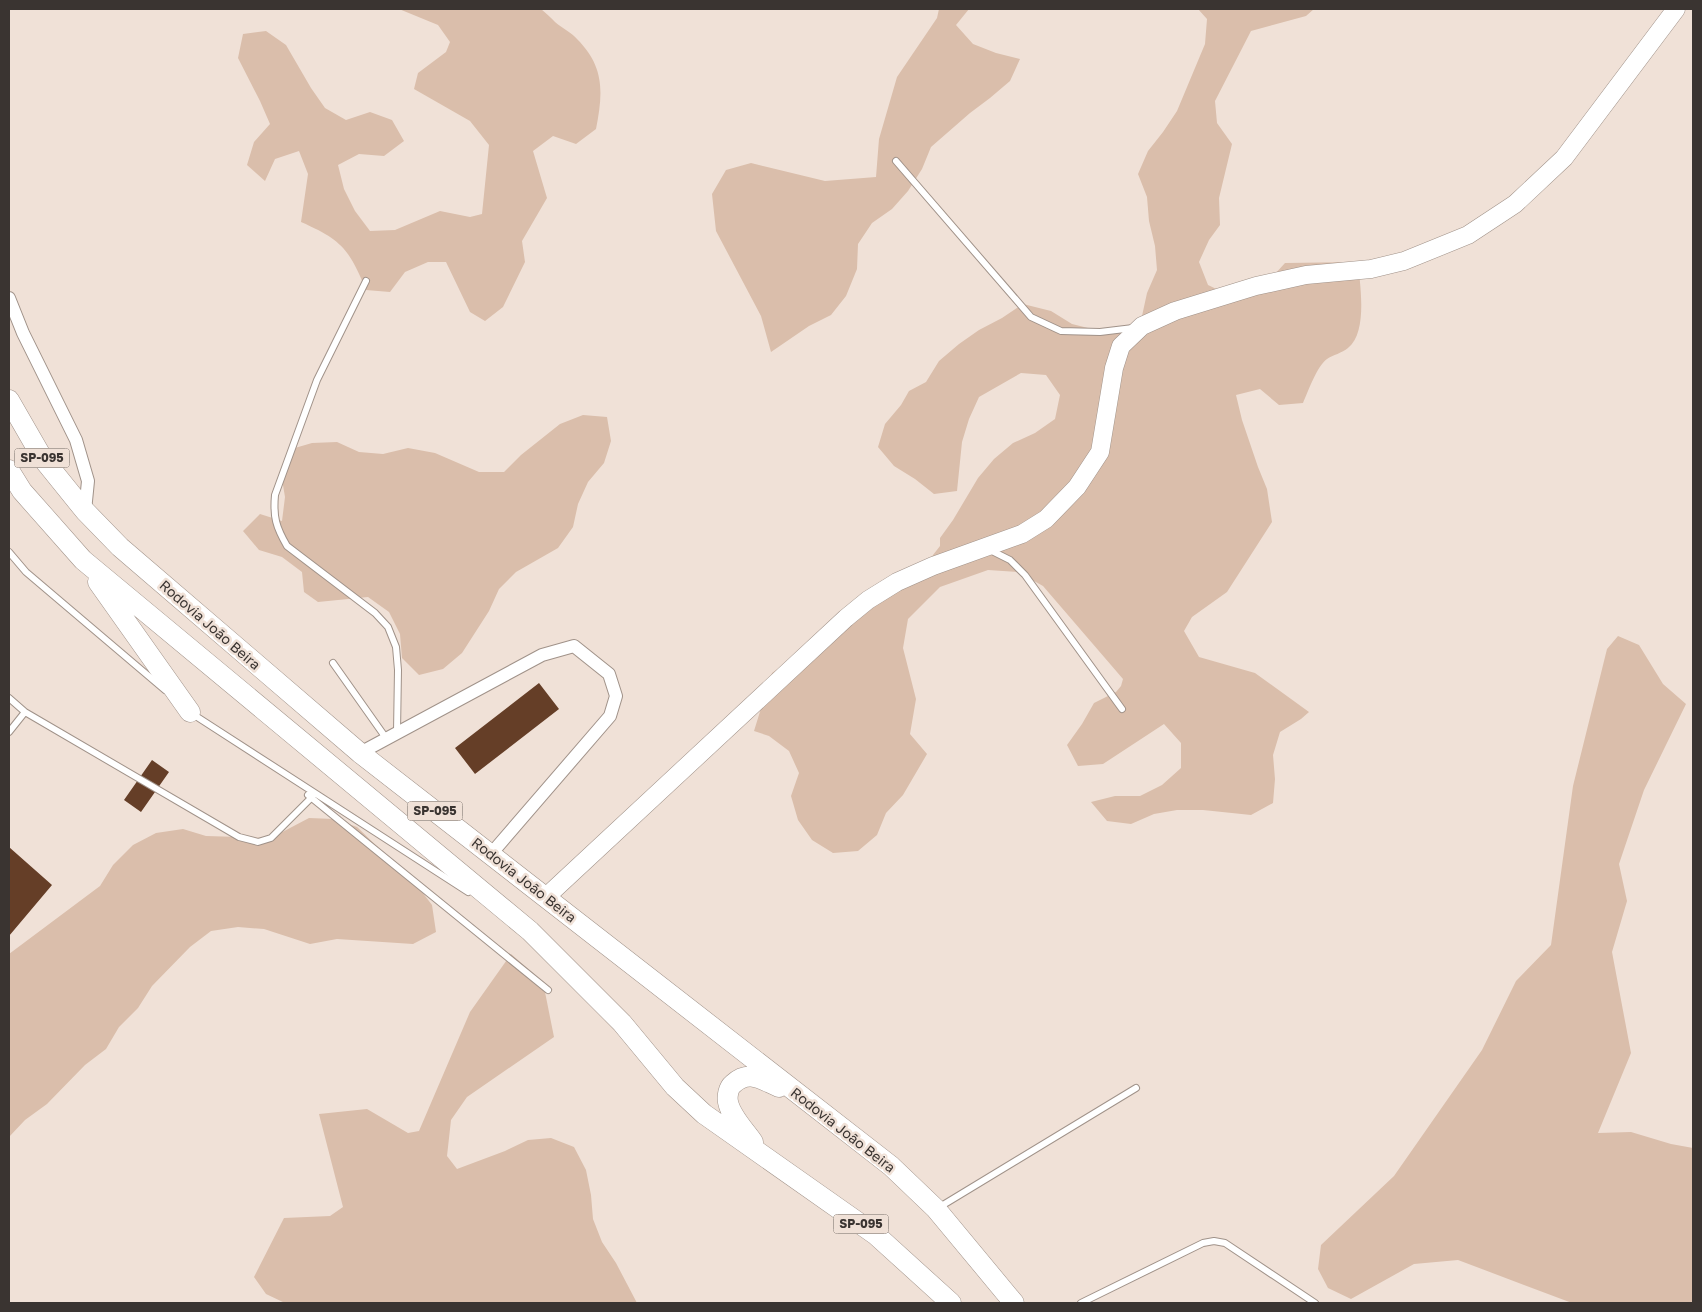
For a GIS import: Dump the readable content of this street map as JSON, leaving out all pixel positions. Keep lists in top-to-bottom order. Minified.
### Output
{"streets":{"main road":["SP-095","Rodovia João Beira"]}}
